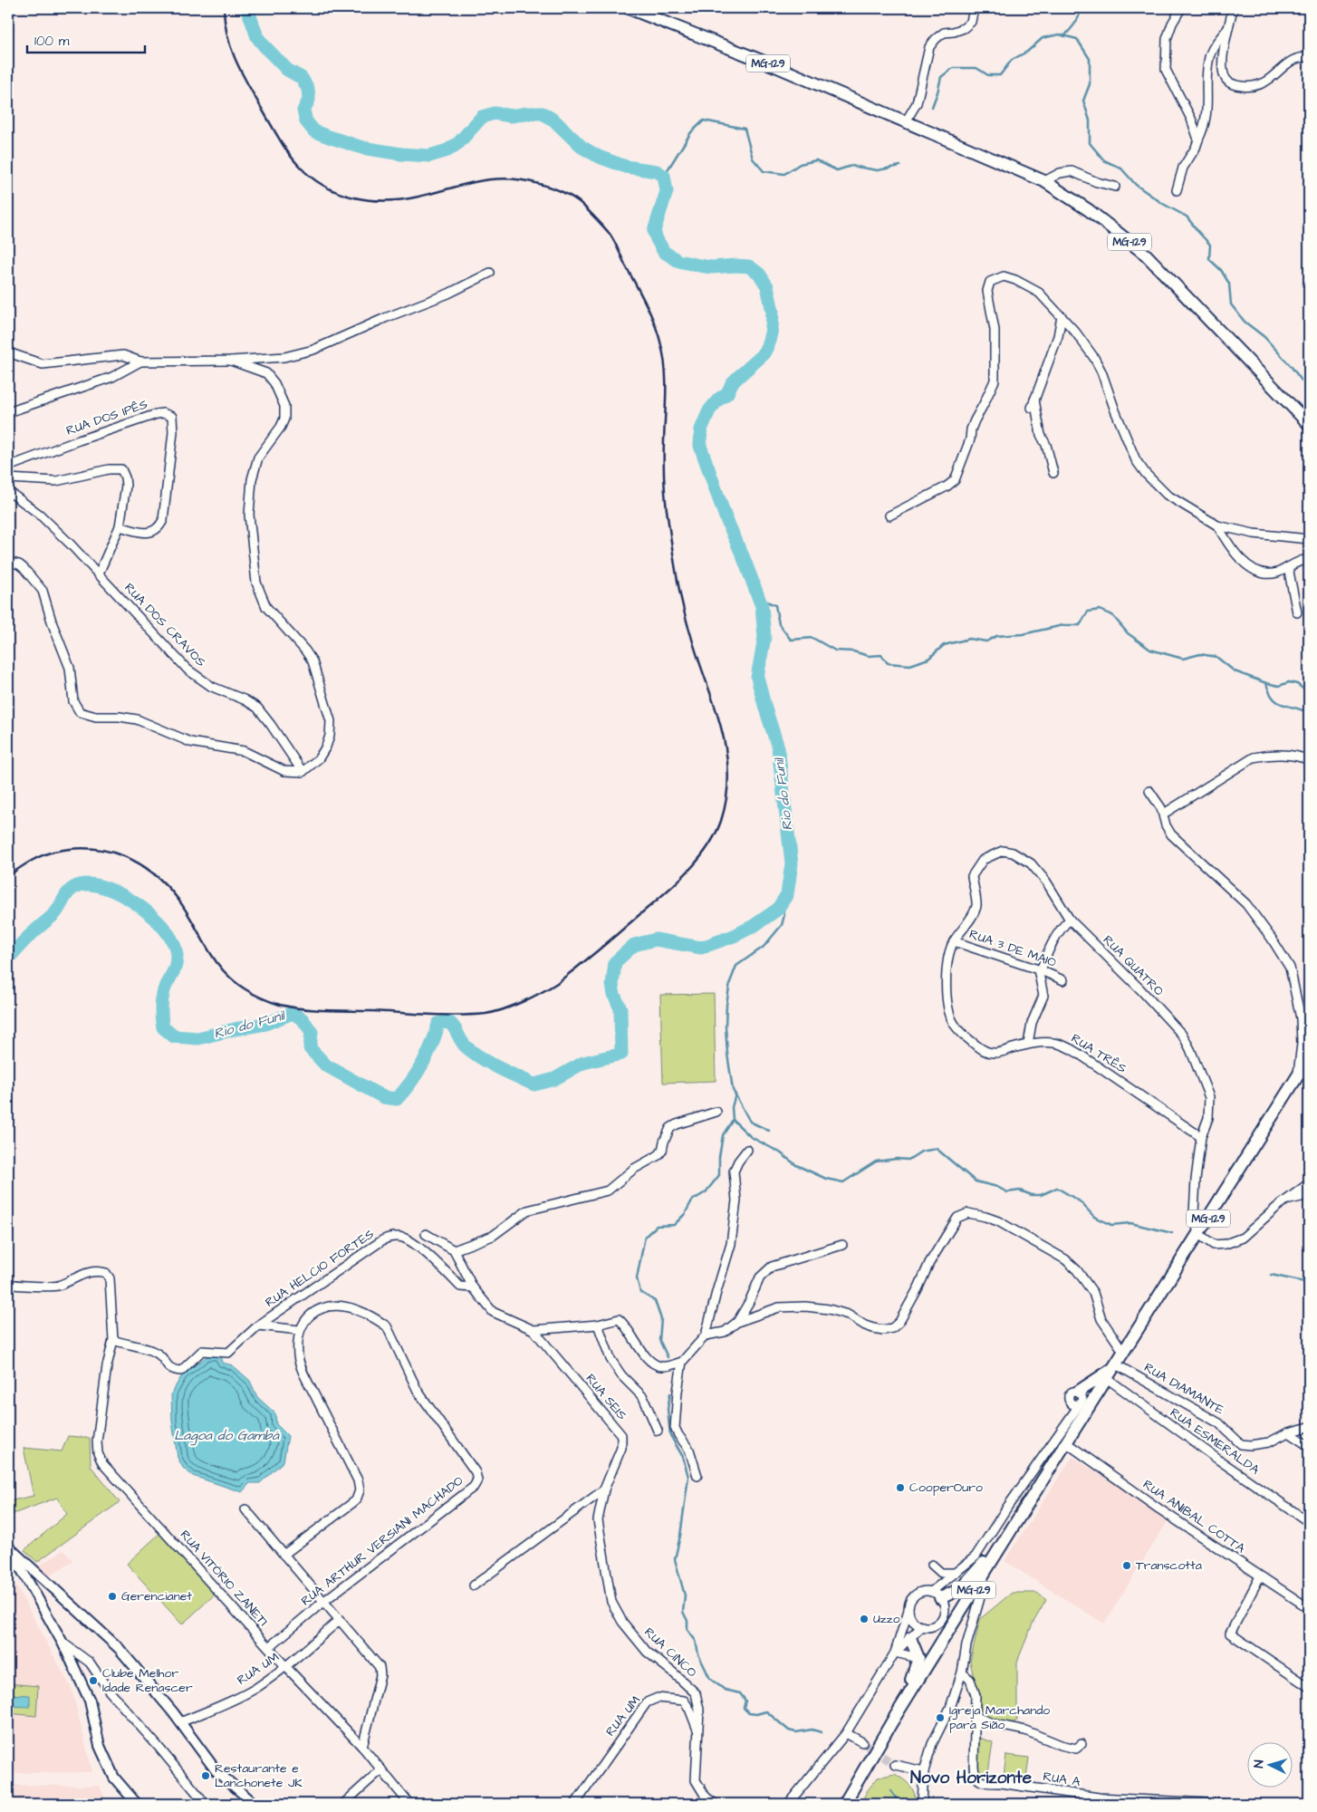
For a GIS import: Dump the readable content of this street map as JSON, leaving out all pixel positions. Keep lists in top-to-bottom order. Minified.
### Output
{"streets":{"main road":["MG-129"],"street":["RUA DOS IPÊS","RUA DOS CRAVOS","RUA 3 DE MAIO","RUA QUATRO","RUA TRÊS","RUA HELCIO FORTES","RUA DIAMANTE","RUA SEIS","RUA ESMERALDA","RUA ANIBAL COTTA","RUA ARTHUR VERSIANI MACHADO","RUA VITÓRIO ZANETI","RUA CINCO","RUA UM","RUA A"]},"crossings":[["MG-129","RUA QUATRO"],["MG-129","RUA DIAMANTE"],["MG-129","RUA ESMERALDA"],["MG-129","RUA ANIBAL COTTA"],["RUA 3 DE MAIO","RUA QUATRO"],["RUA 3 DE MAIO","RUA TRÊS"],["RUA QUATRO","RUA TRÊS"],["RUA HELCIO FORTES","RUA SEIS"],["RUA HELCIO FORTES","RUA VITÓRIO ZANETI"],["RUA SEIS","RUA CINCO"],["RUA ARTHUR VERSIANI MACHADO","RUA VITÓRIO ZANETI"],["RUA VITÓRIO ZANETI","RUA UM"],["RUA CINCO","RUA UM"]],"districts":["Novo Horizonte"],"water":["Rio do Funil","Lagoa do Gambá"],"places":["CooperOuro","Transcotta","Gerencianet","Uzzo","Clube Melhor Idade Renascer","Igreja Marchando para Sião","Restaurante e Lanchonete JK"],"scale_bar":"100 m","north":"left"}
